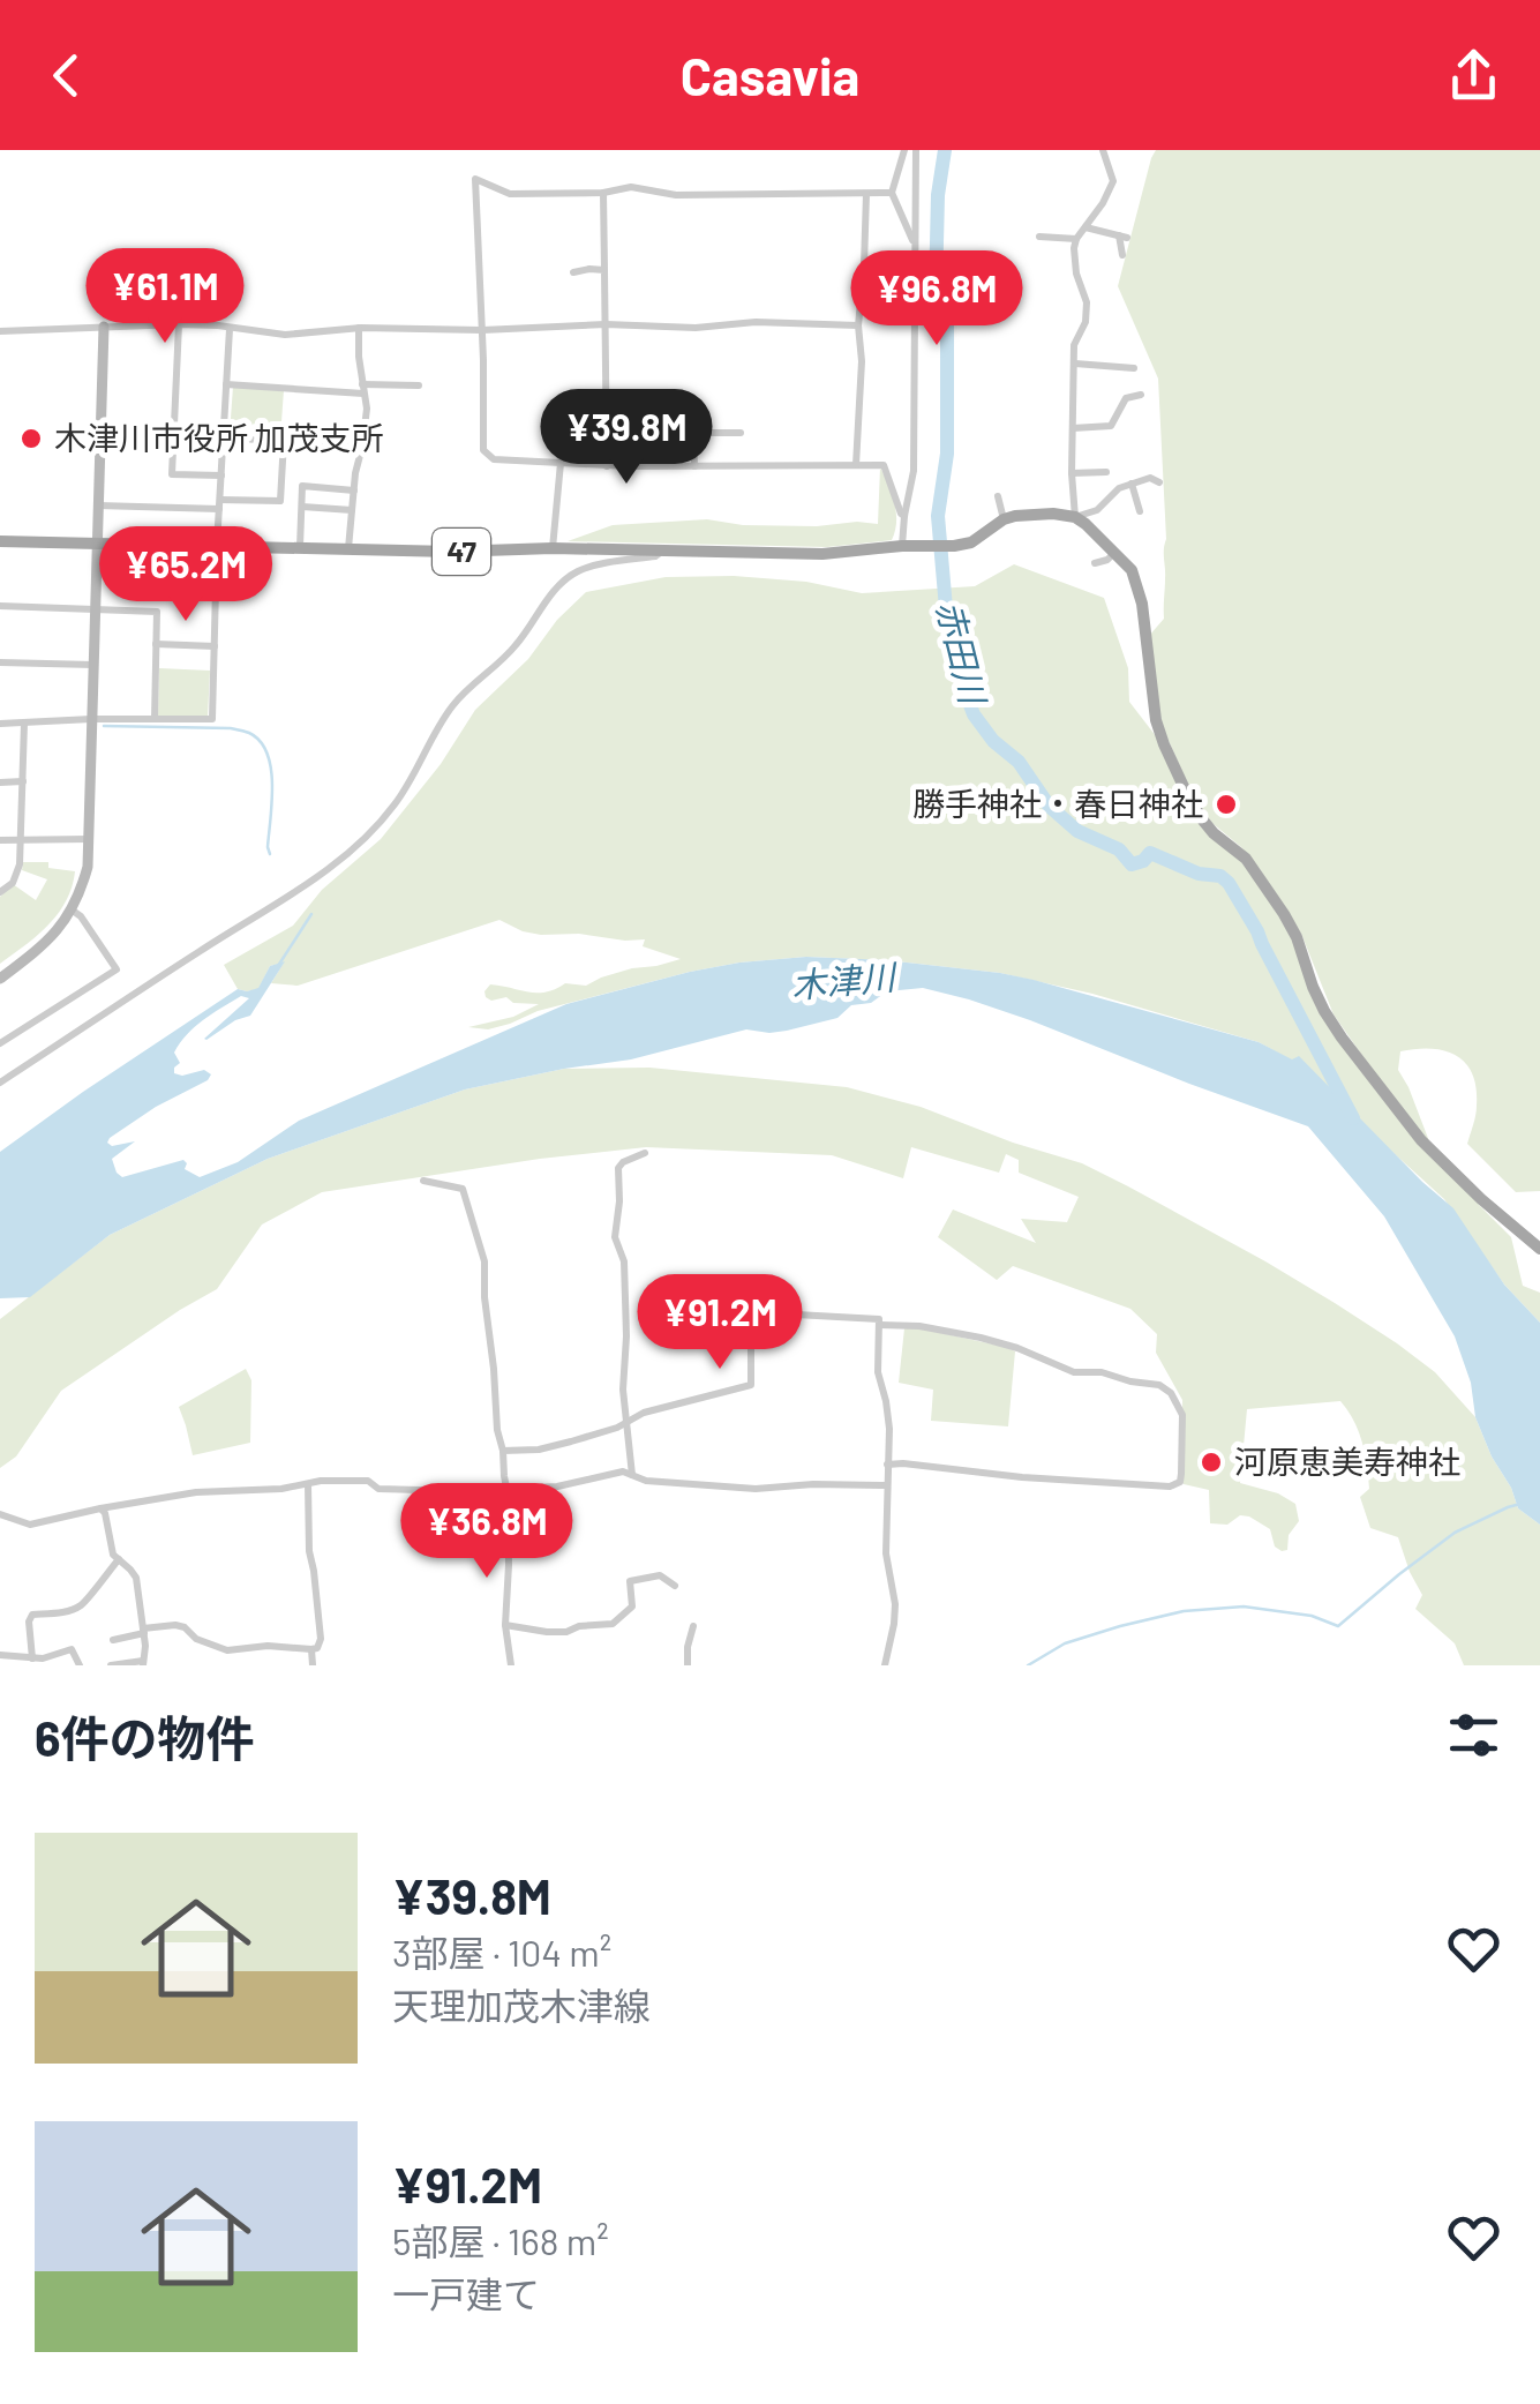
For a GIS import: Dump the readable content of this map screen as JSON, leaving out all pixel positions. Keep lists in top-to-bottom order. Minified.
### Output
{"streets":{"main road":["47"]},"water":["赤田川","木津川"],"places":["木津川市役所 加茂支所","勝手神社・春日神社","河原恵美寿神社"],"page":{"header":"Casavia","price":["¥61.1M","¥96.8M","¥39.8M","¥65.2M","¥91.2M","¥36.8M"],"heading":"6件の物件","list":[{"name":"¥39.8M","note":"3部屋 · 104 m² · 天理加茂木津線"},{"name":"¥91.2M","note":"5部屋 · 168 m² · 一戸建て"}]}}
